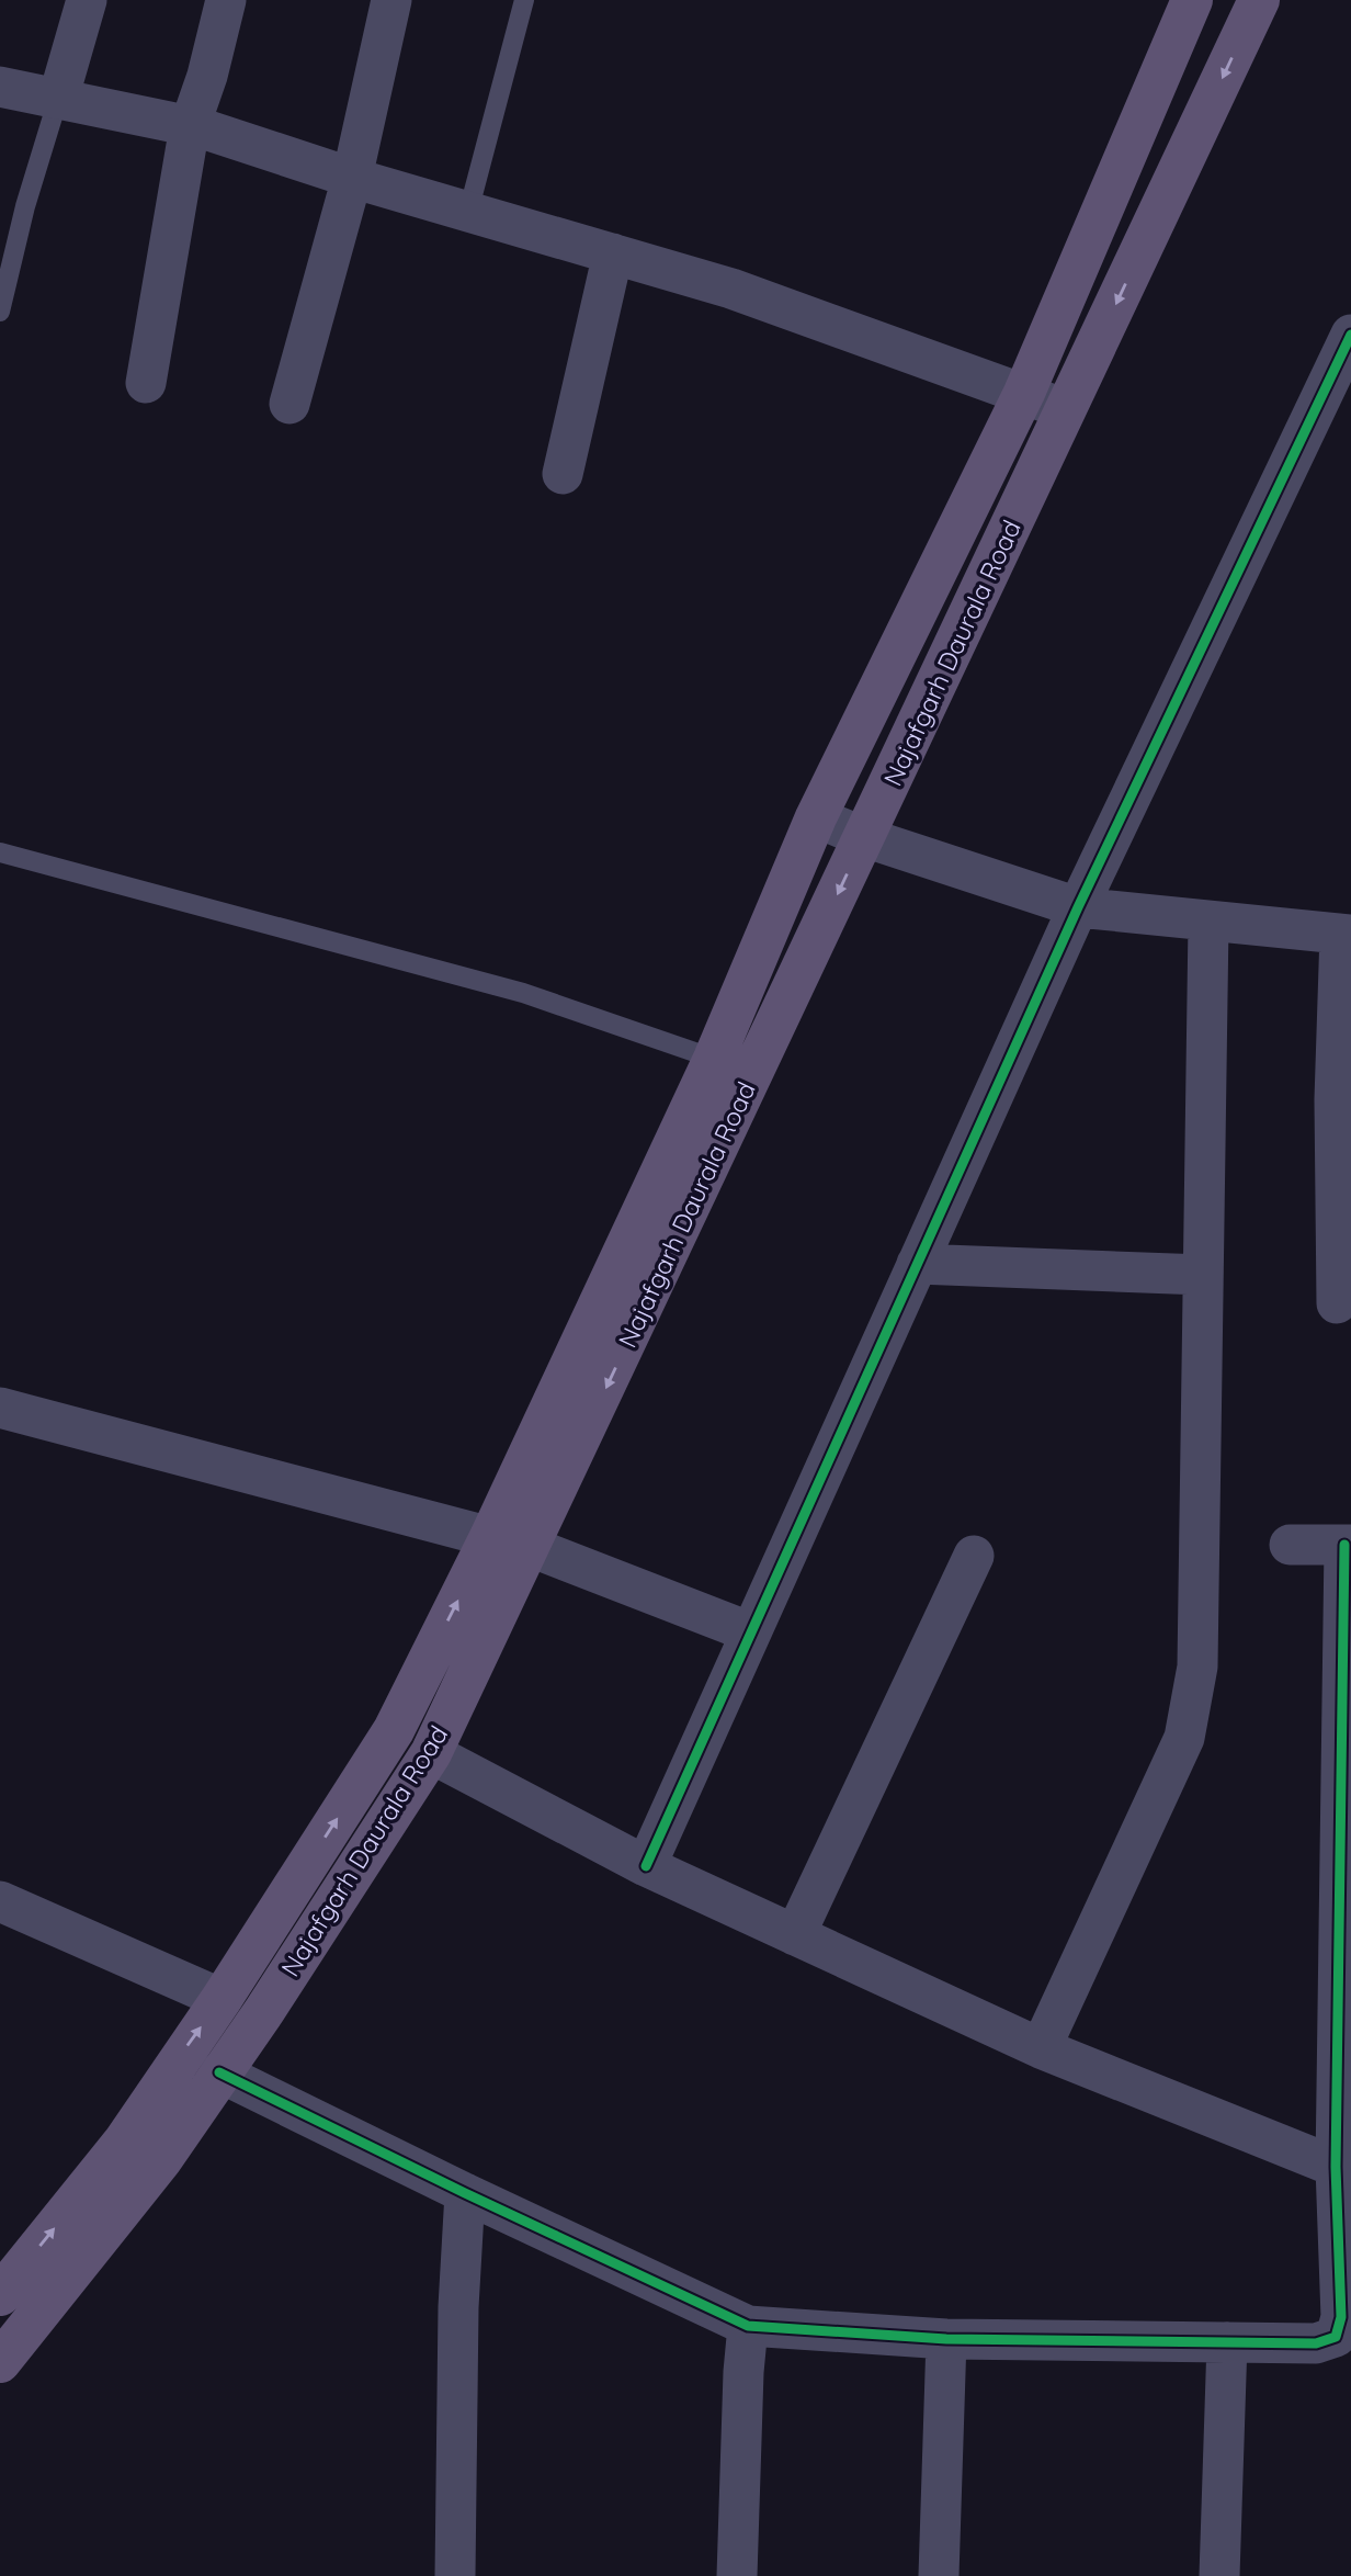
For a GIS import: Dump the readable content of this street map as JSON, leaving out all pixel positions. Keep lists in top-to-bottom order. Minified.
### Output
{"streets":{"main road":["Najafgarh Daurala Road"]}}
